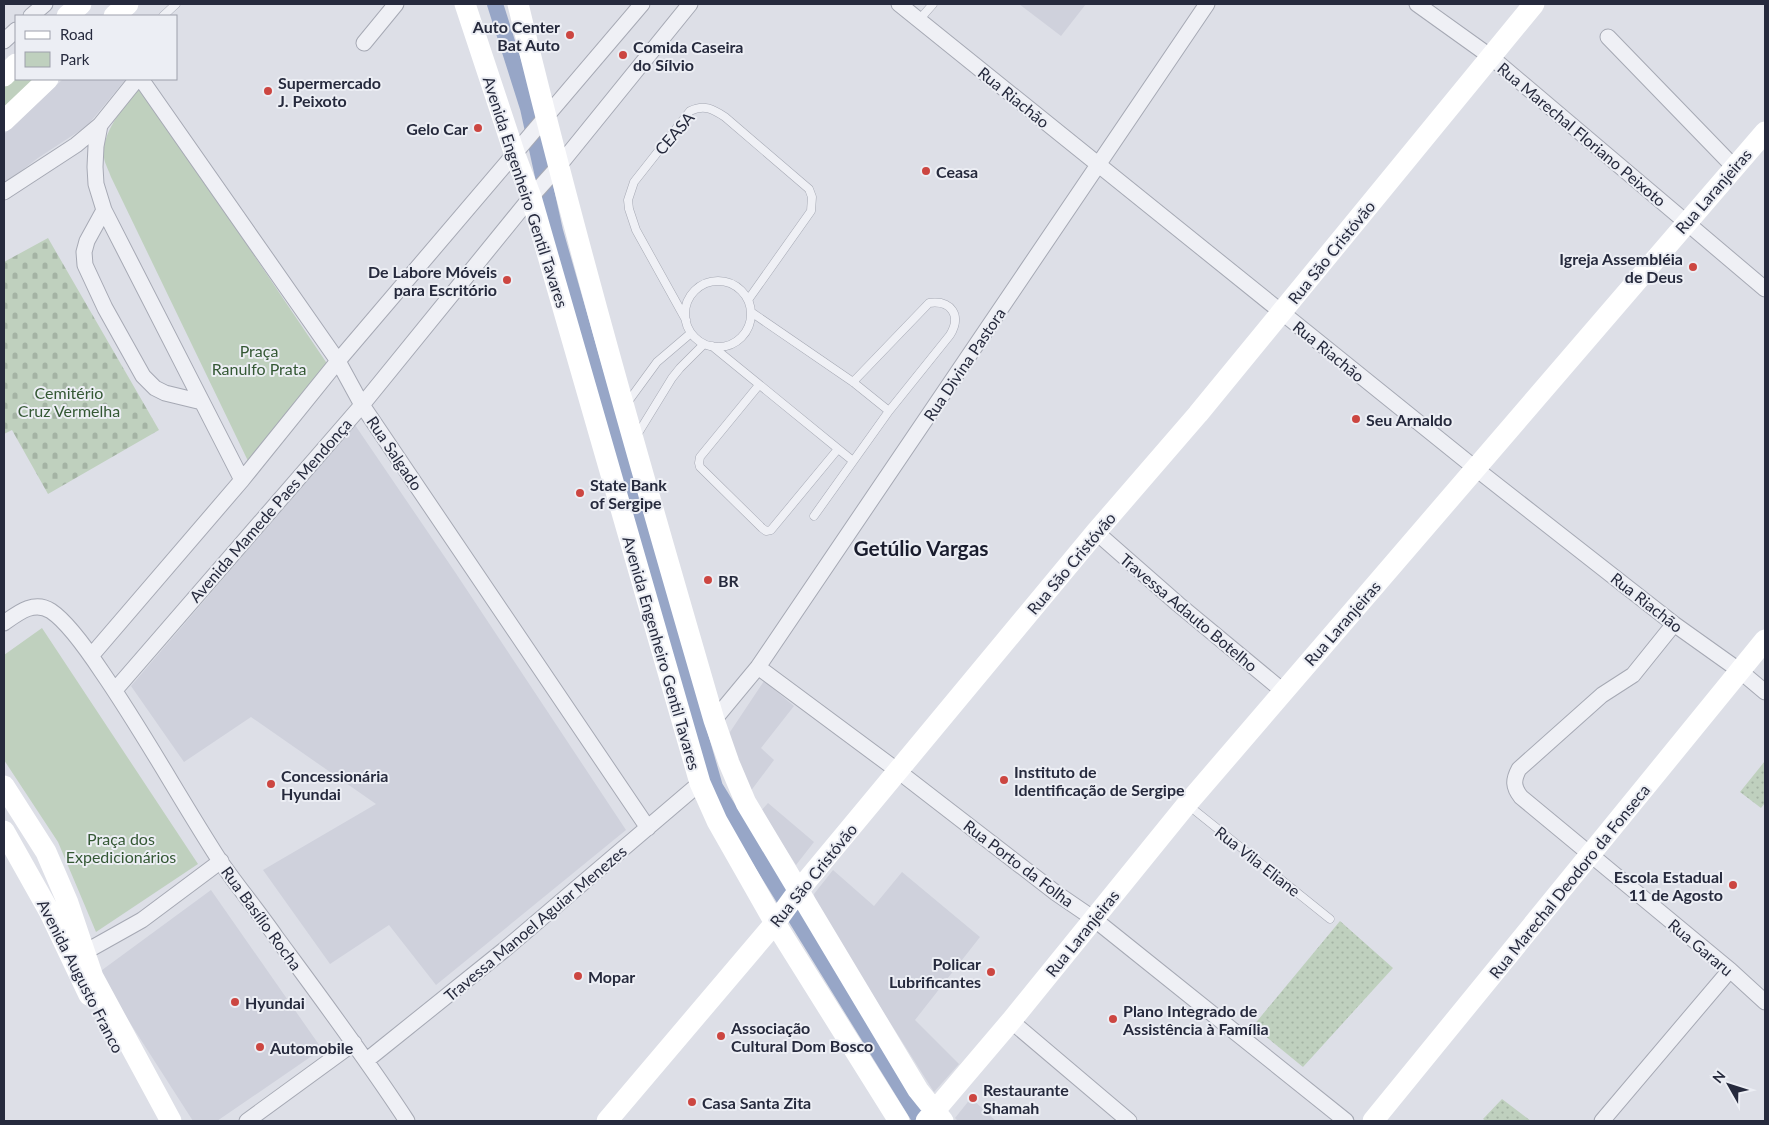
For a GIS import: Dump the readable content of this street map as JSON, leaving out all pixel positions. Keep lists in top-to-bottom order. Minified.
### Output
{"streets":{"main road":["Rua Laranjeiras","Avenida Engenheiro Gentil Tavares","Rua São Cristóvão","Rua Marechal Deodoro da Fonseca","Avenida Augusto Franco"],"street":["Rua Riachão","Rua Marechal Floriano Peixoto","Rua Divina Pastora","Rua Salgado","Avenida Mamede Paes Mendonça","Travessa Adauto Botelho","Rua Porto da Folha","Rua Basílio Rocha","Travessa Manoel Aguiar Menezes","Rua Gararu"],"lane":["CEASA","Rua Vila Eliane"]},"crossings":[["Rua Riachão","Rua Laranjeiras"],["Rua Riachão","Rua São Cristóvão"],["Rua Riachão","Rua Divina Pastora"],["Rua Riachão","Rua Marechal Deodoro da Fonseca"],["Rua Riachão","Rua Gararu"],["Rua Marechal Floriano Peixoto","Rua Laranjeiras"],["Rua Marechal Floriano Peixoto","Rua São Cristóvão"],["Rua Laranjeiras","Avenida Engenheiro Gentil Tavares"],["Rua Laranjeiras","Travessa Adauto Botelho"],["Rua Laranjeiras","Rua Vila Eliane"],["Rua Laranjeiras","Rua Porto da Folha"],["Avenida Engenheiro Gentil Tavares","Rua São Cristóvão"],["Avenida Engenheiro Gentil Tavares","Rua Divina Pastora"],["Avenida Engenheiro Gentil Tavares","Avenida Mamede Paes Mendonça"],["Avenida Engenheiro Gentil Tavares","Travessa Manoel Aguiar Menezes"],["Rua São Cristóvão","Travessa Adauto Botelho"],["Rua São Cristóvão","Rua Porto da Folha"],["Rua Divina Pastora","Rua Porto da Folha"],["Rua Salgado","Avenida Mamede Paes Mendonça"],["Rua Salgado","Travessa Manoel Aguiar Menezes"],["Rua Marechal Deodoro da Fonseca","Rua Gararu"],["Rua Basílio Rocha","Travessa Manoel Aguiar Menezes"]],"districts":["Getúlio Vargas"],"parks":["Praça Ranulfo Prata","Cemitério Cruz Vermelha","Praça dos Expedicionários"],"places":["Auto Center Bat Auto","Comida Caseira do Sílvio","Supermercado J. Peixoto","Gelo Car","Ceasa","Igreja Assembléia de Deus","De Labore Móveis para Escritório","Seu Arnaldo","State Bank of Sergipe","BR","Instituto de Identificação de Sergipe","Concessionária Hyundai","Escola Estadual 11 de Agosto","Policar Lubrificantes","Mopar","Hyundai","Plano Integrado de Assistência à Família","Associação Cultural Dom Bosco","Automobile","Restaurante Shamah","Casa Santa Zita"],"legend":["Road","Park"],"north":"top left"}
